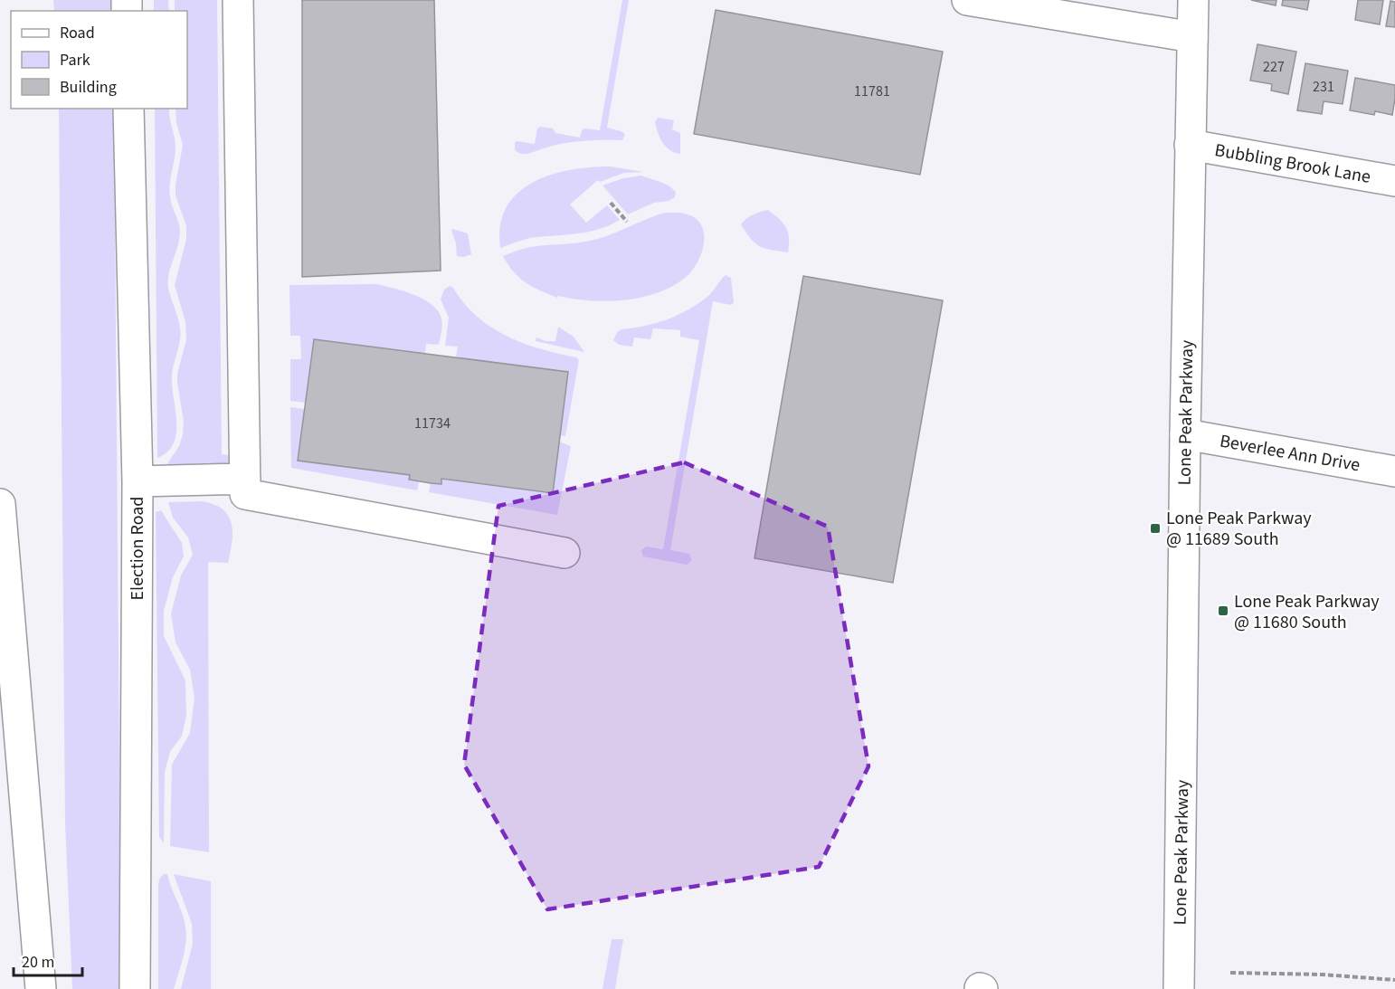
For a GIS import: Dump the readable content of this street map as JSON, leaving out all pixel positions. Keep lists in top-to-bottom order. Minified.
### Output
{"streets":{"main road":["Bubbling Brook Lane","Lone Peak Parkway","Beverlee Ann Drive","Election Road"]},"crossings":[["Bubbling Brook Lane","Lone Peak Parkway"],["Lone Peak Parkway","Beverlee Ann Drive"]],"places":{"transit":["Lone Peak Parkway @ 11689 South","Lone Peak Parkway @ 11680 South"]},"house_numbers":["227","231","11781","11734"],"legend":["Road","Park","Building"],"scale_bar":"20 m"}
